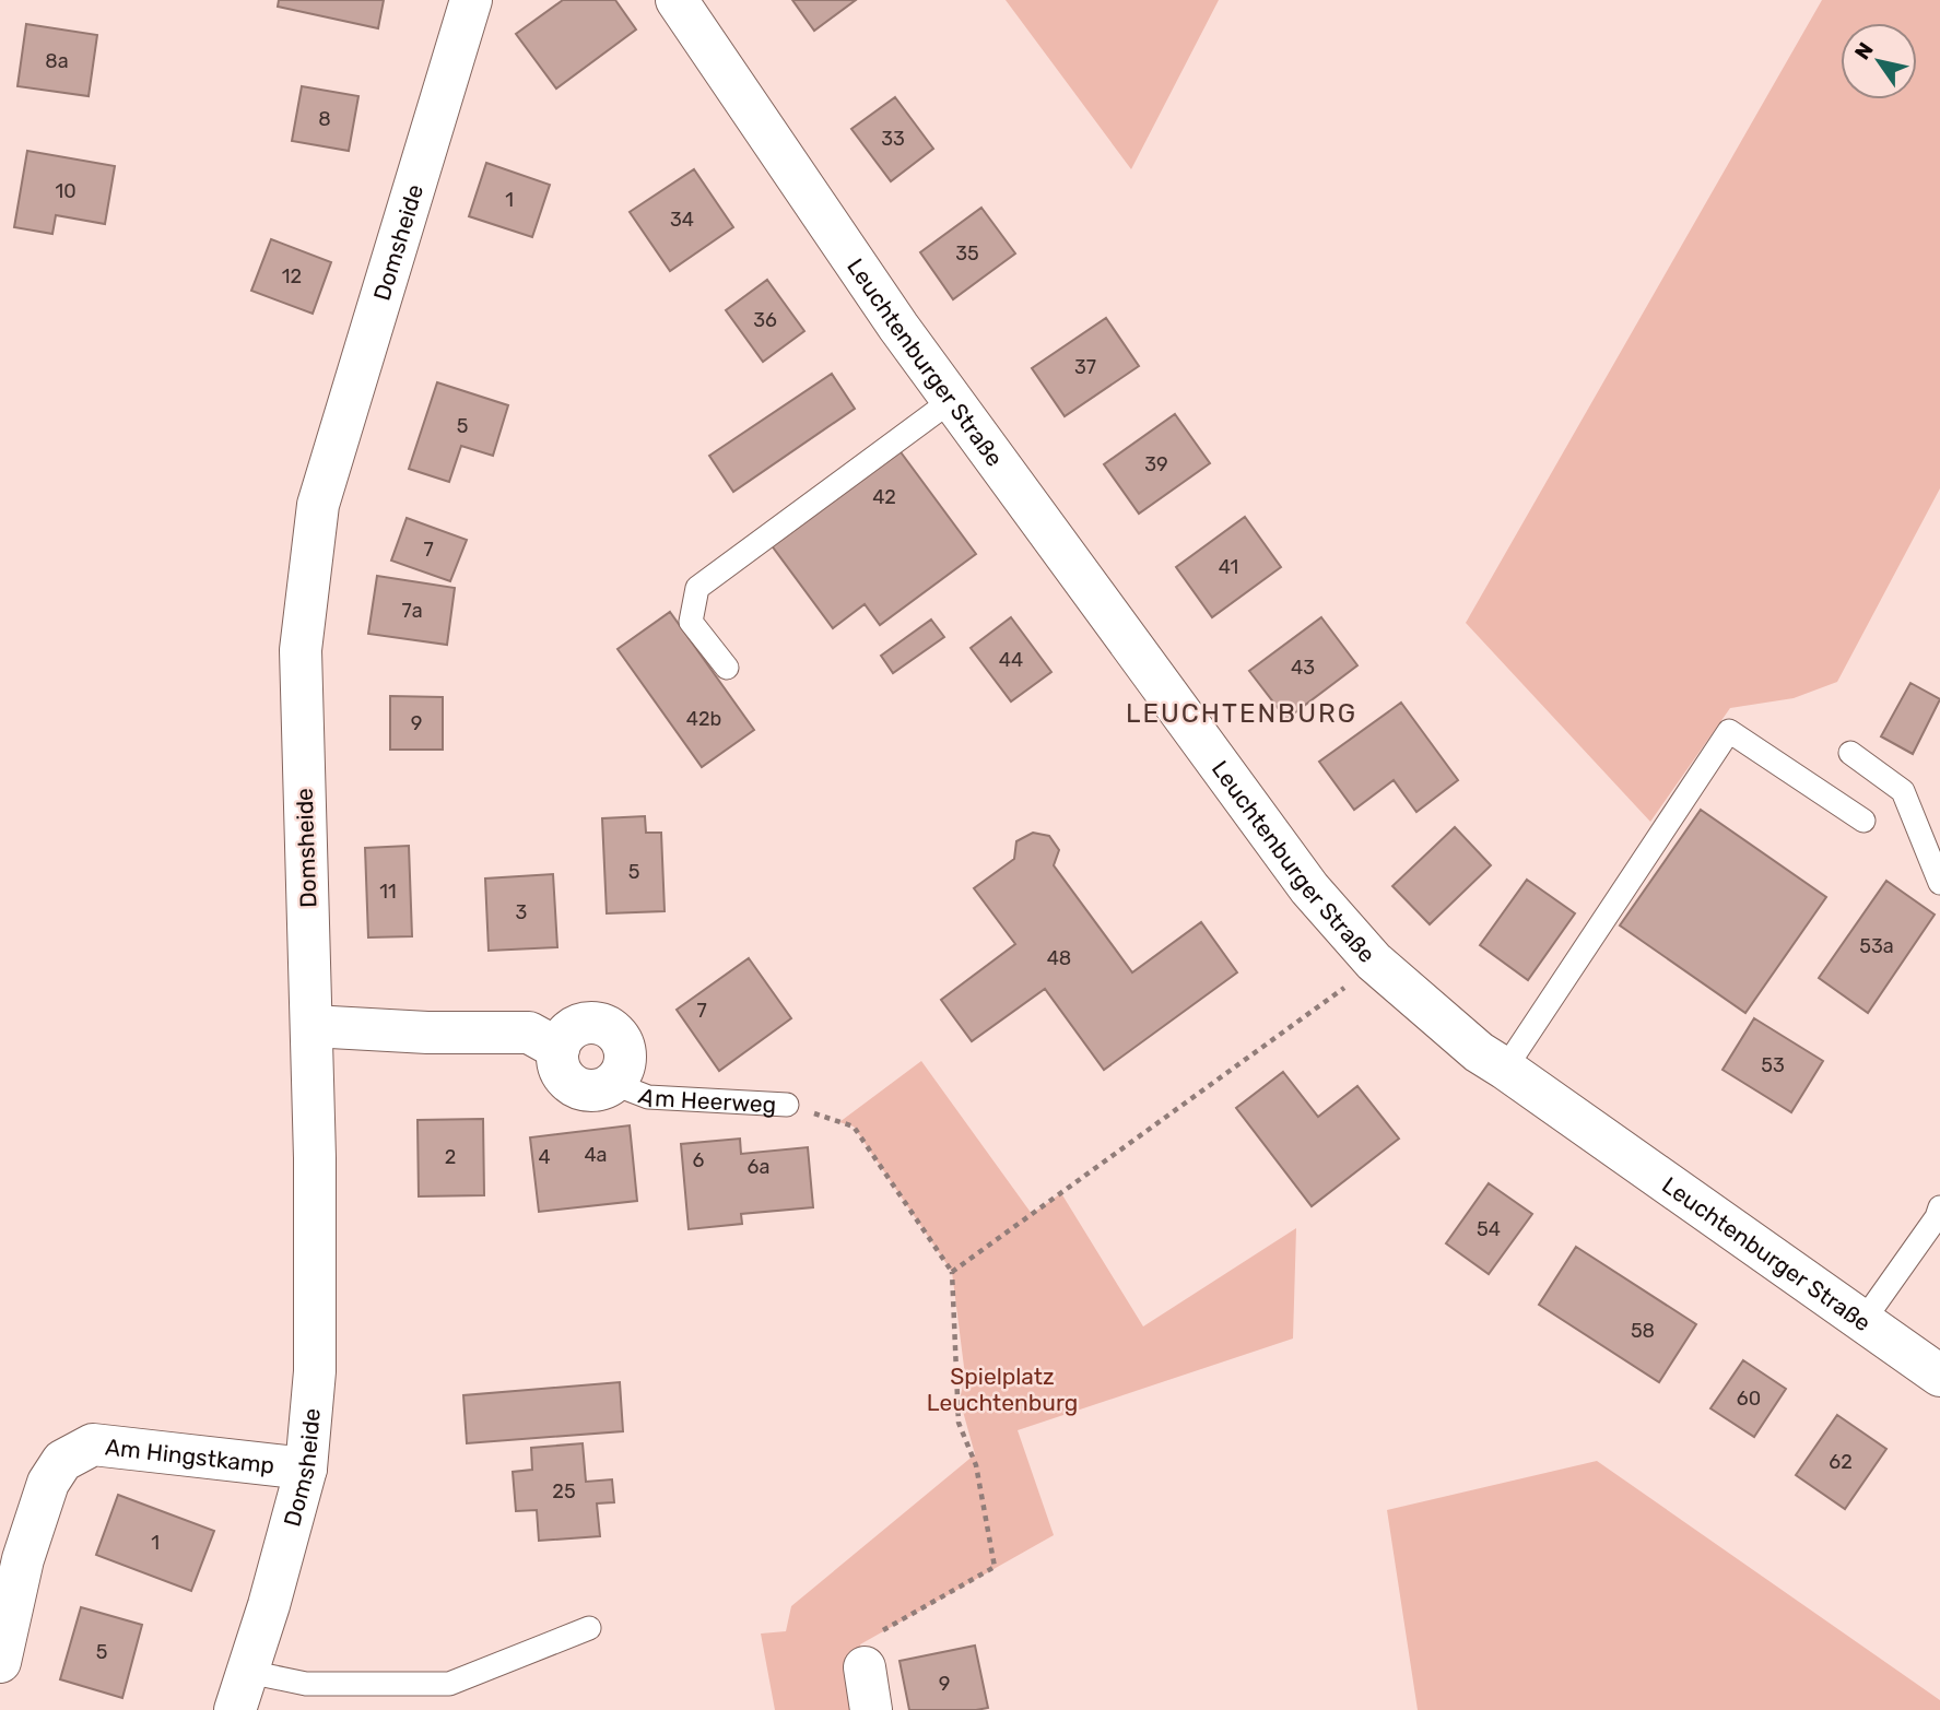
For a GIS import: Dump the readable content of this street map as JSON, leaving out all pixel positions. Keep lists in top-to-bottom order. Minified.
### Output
{"streets":{"street":["Domsheide","Leuchtenburger Straße","Am Heerweg","Am Hingstkamp"]},"crossings":[["Domsheide","Am Hingstkamp"]],"districts":["LEUCHTENBURG"],"parks":["Spielplatz Leuchtenburg"],"house_numbers":["8a","8","33","10","1","34","35","12","36","37","5","39","42","7","41","7a","44","43","42b","9","5","11","3","53a","48","7","53","4a","2","4","6","6a","54","58","60","62","25","1","5","9"],"north":"top left"}
